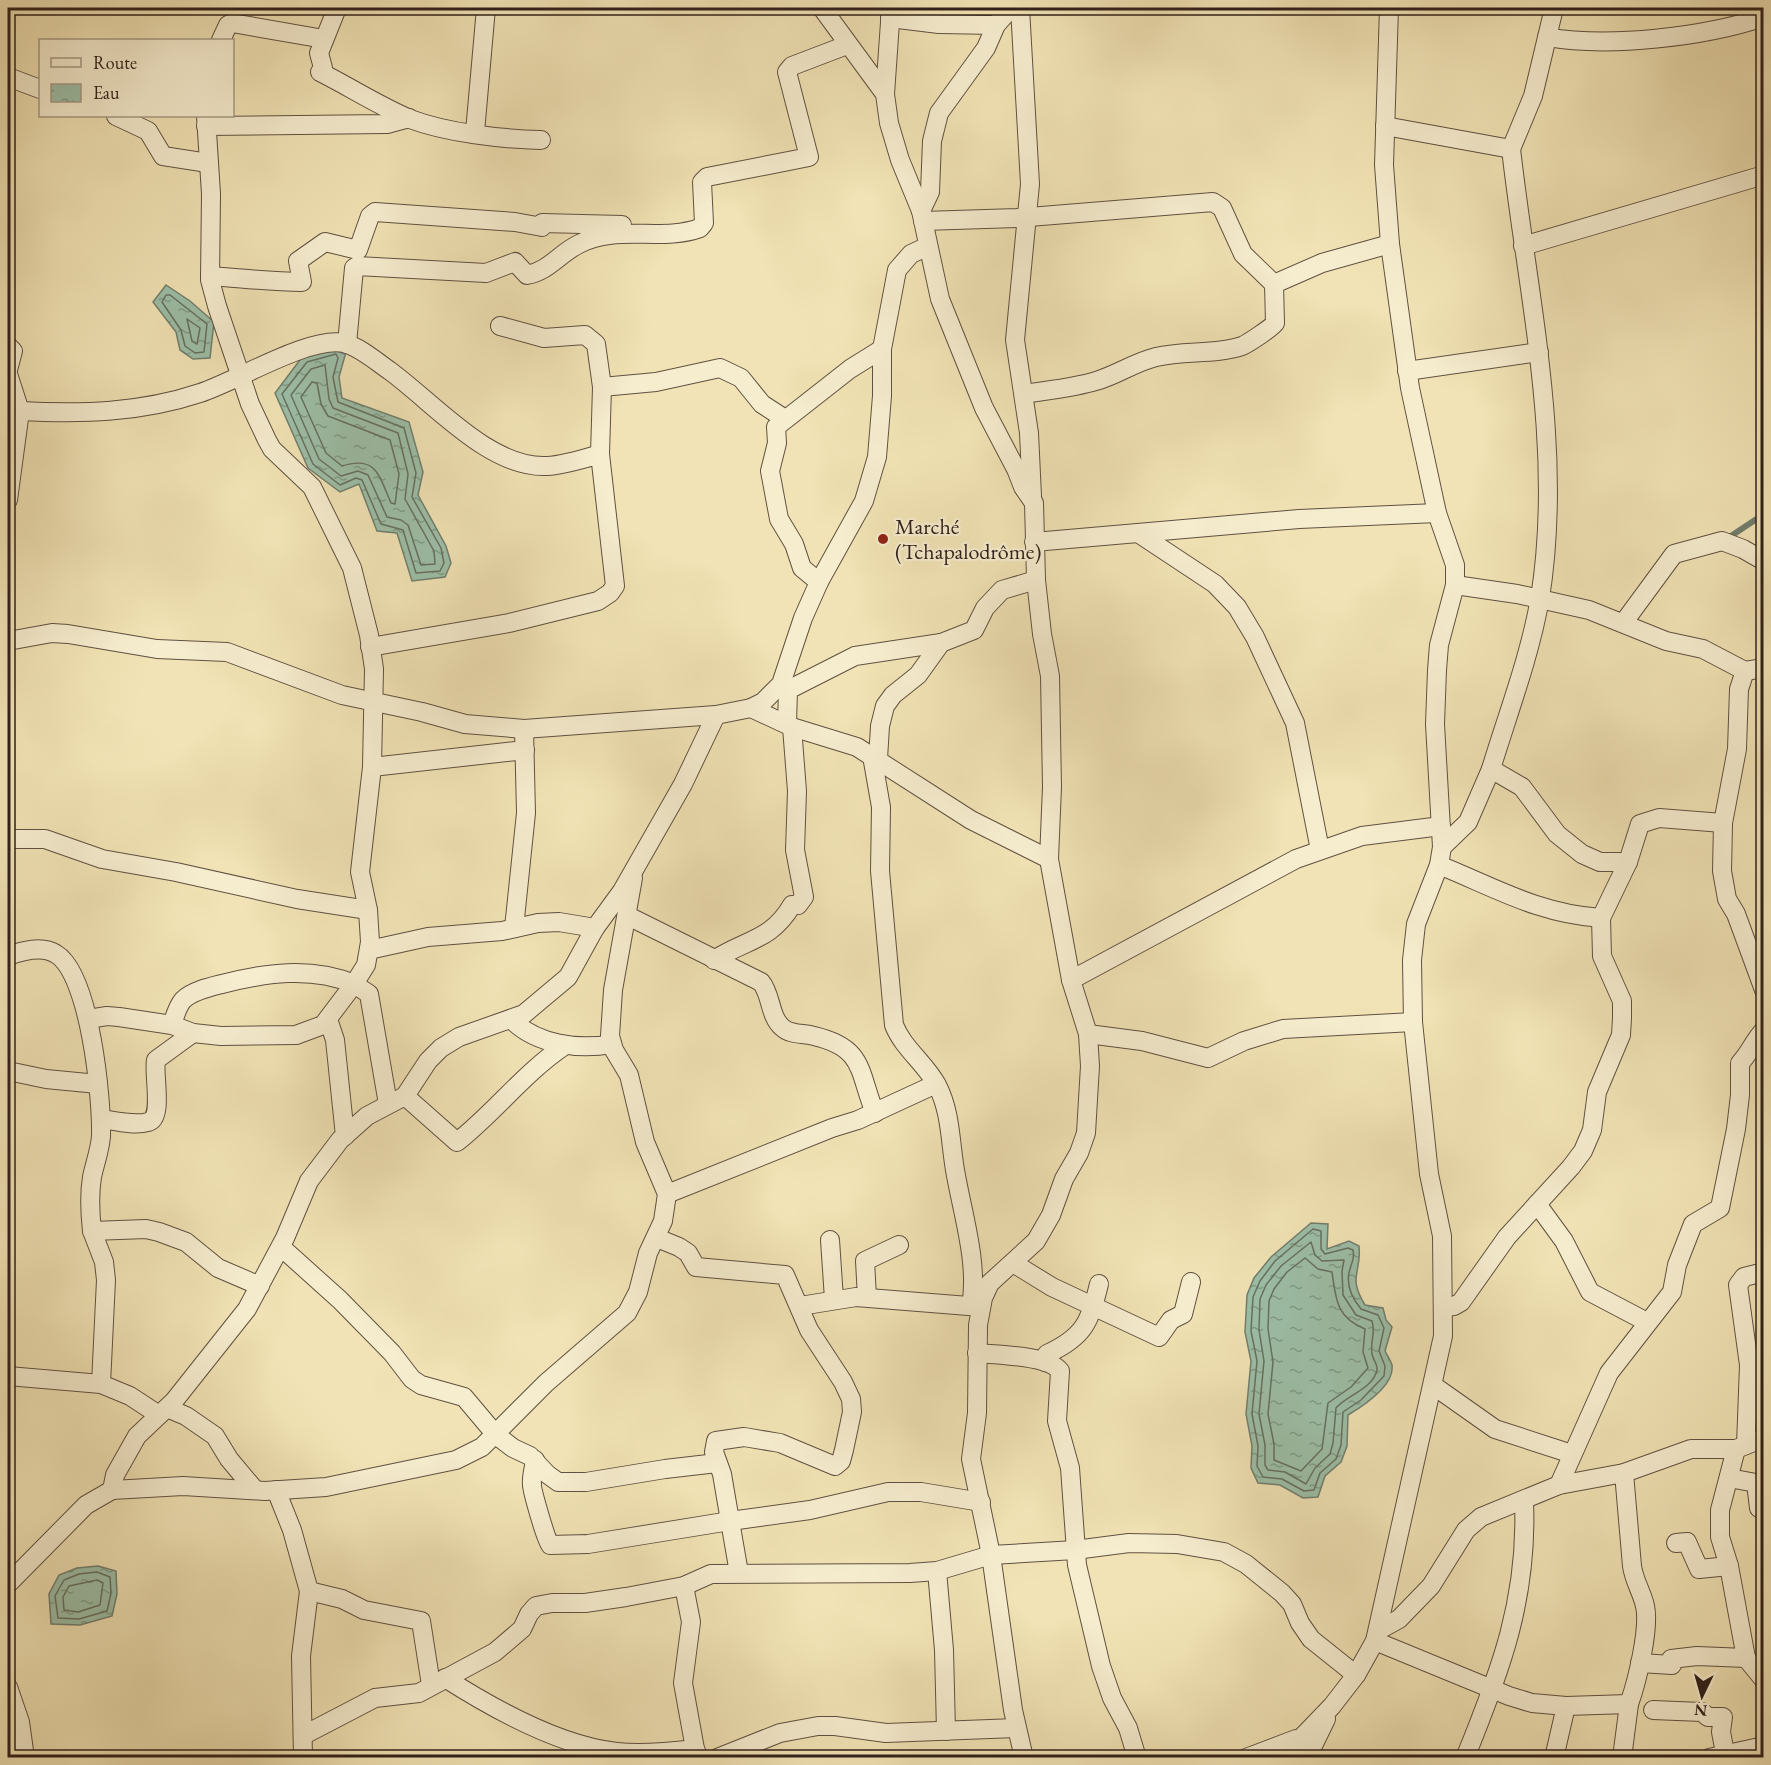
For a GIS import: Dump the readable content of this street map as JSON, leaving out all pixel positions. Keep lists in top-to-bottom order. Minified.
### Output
{"places":["Marché (Tchapalodrôme)"],"legend":["Route","Eau"],"north":"bottom"}
